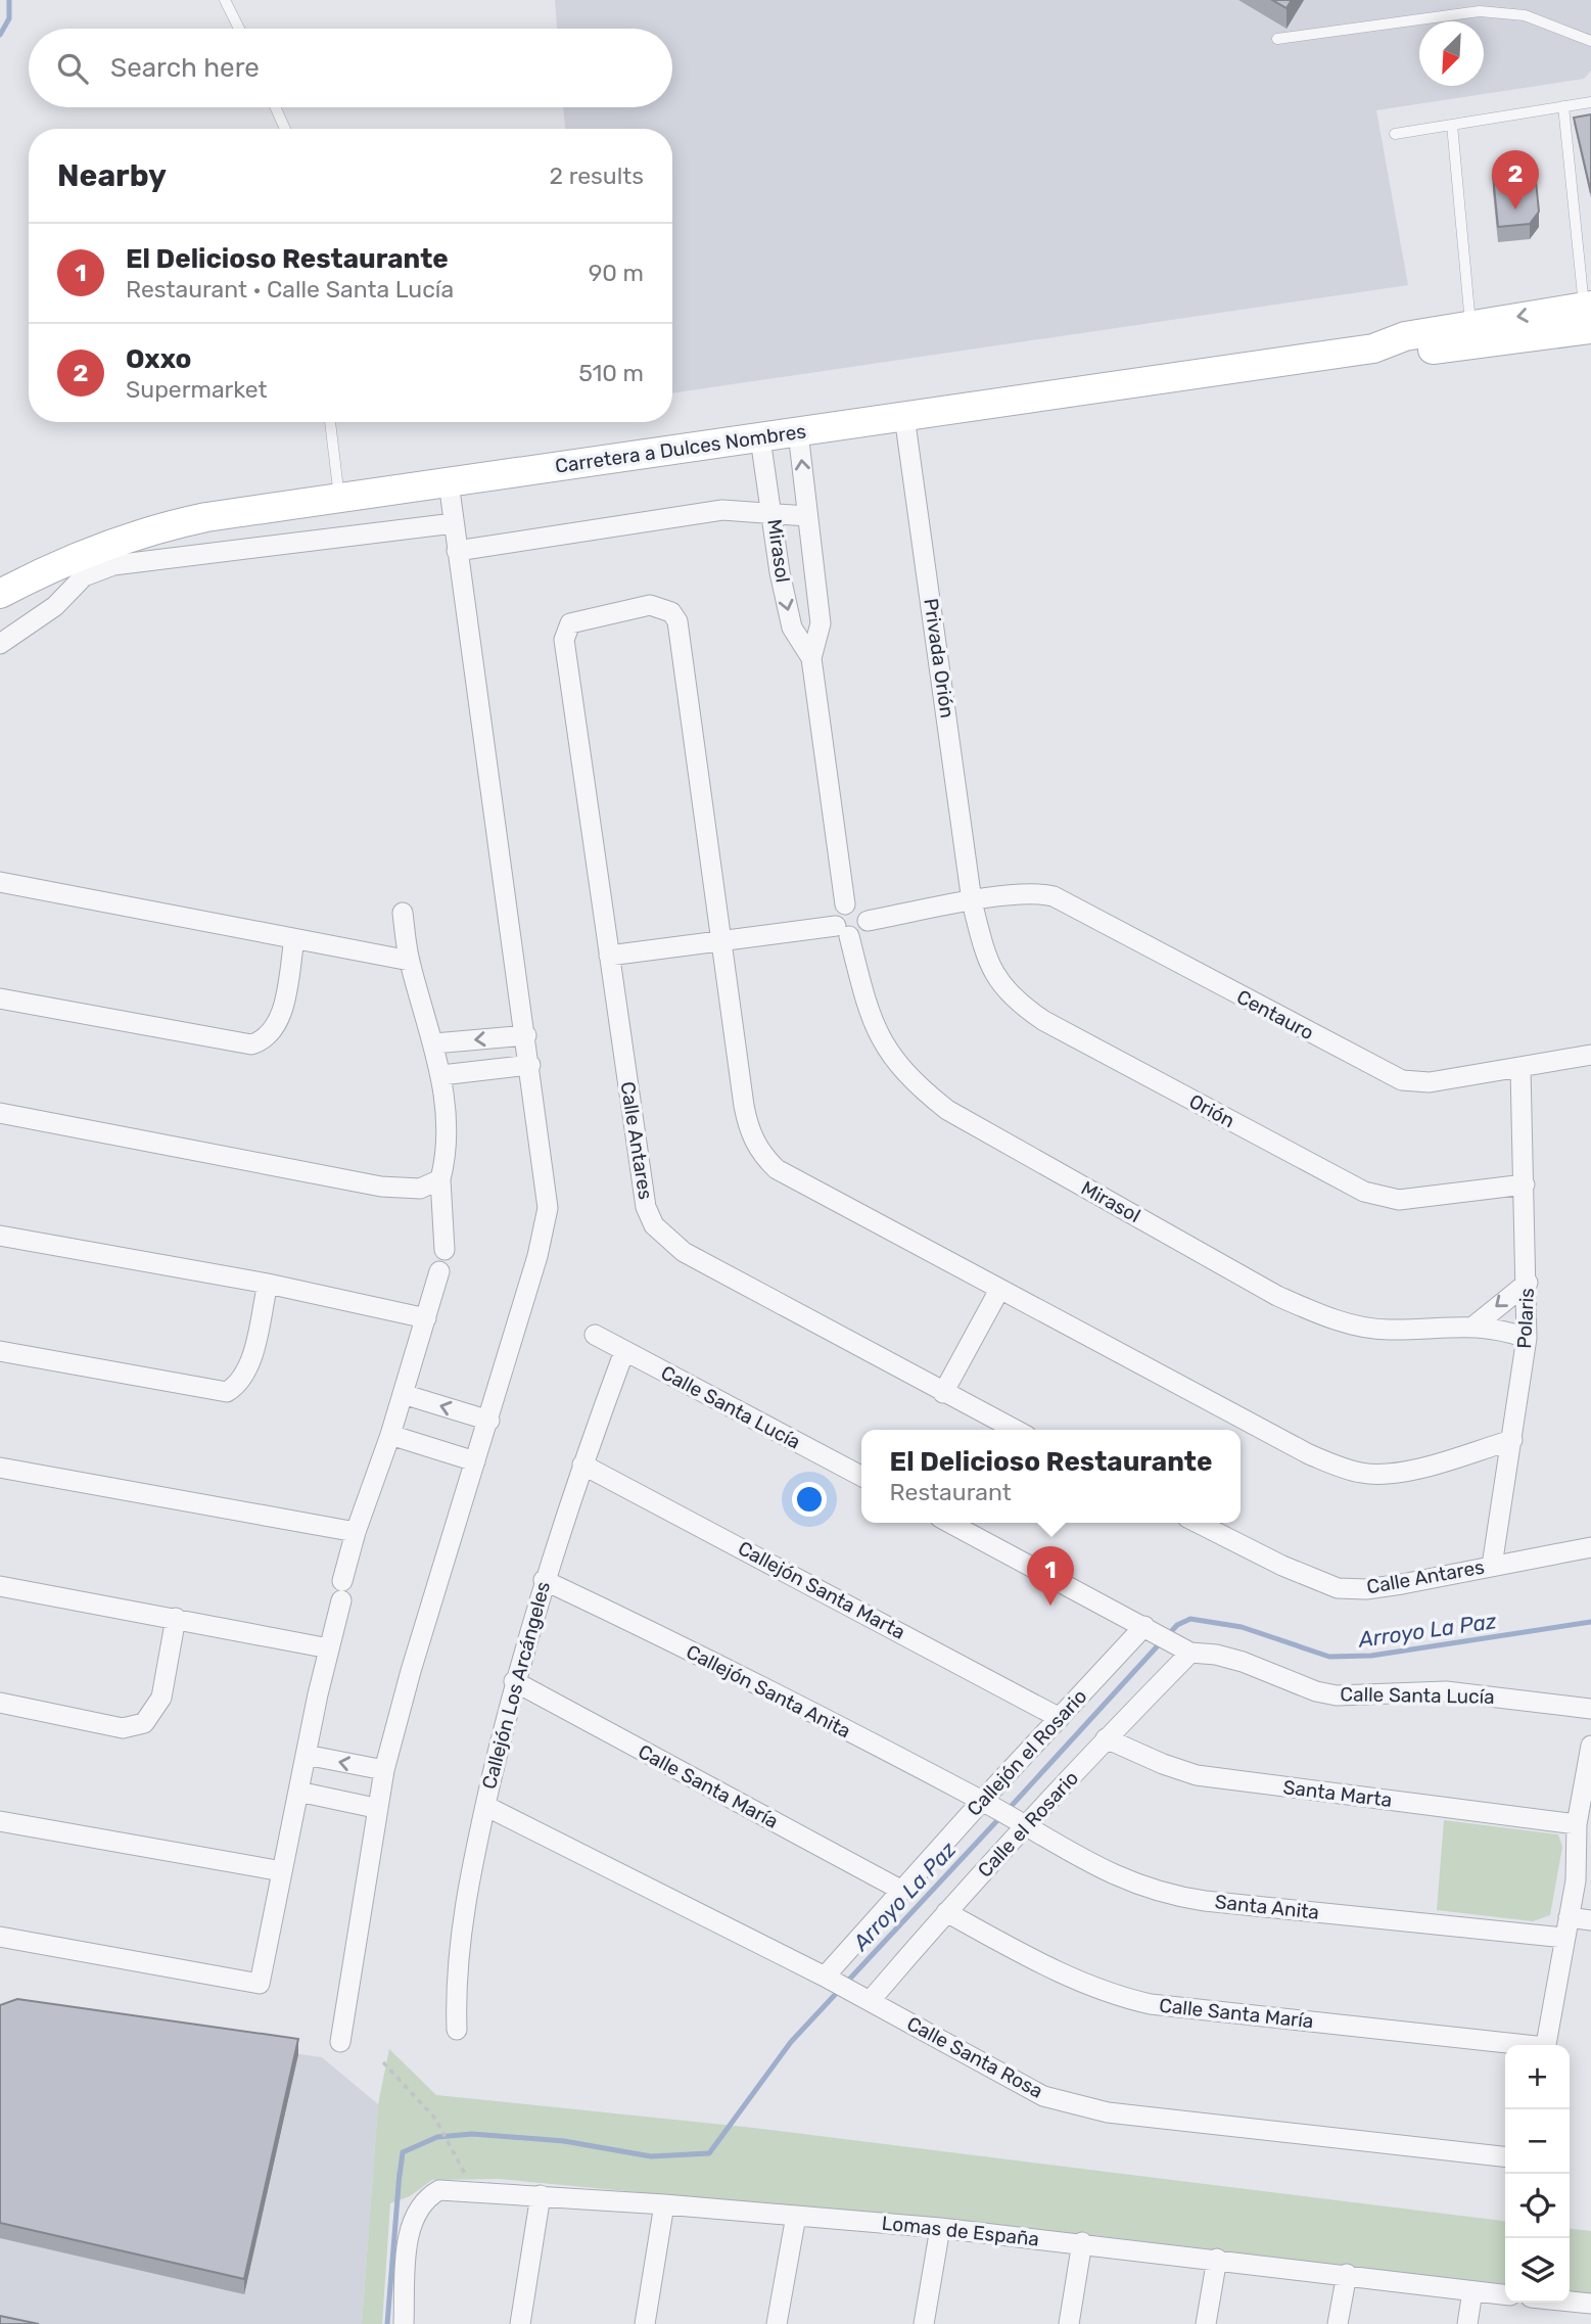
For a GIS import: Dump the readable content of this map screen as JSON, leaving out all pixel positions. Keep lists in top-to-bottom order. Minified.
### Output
{"streets":{"main road":["Carretera a Dulces Nombres"],"street":["Mirasol","Privada Orión","Centauro","Orión","Calle Antares","Polaris","Calle Santa Lucía","Callejón Santa Marta","Callejón Los Arcángeles","Callejón Santa Anita","Callejón el Rosario","Calle Santa María","Santa Marta","Calle el Rosario","Santa Anita","Calle Santa Rosa","Lomas de España"]},"crossings":[["Carretera a Dulces Nombres","Mirasol"],["Carretera a Dulces Nombres","Privada Orión"],["Mirasol","Centauro"],["Mirasol","Polaris"],["Privada Orión","Centauro"],["Privada Orión","Orión"],["Centauro","Orión"],["Centauro","Polaris"],["Orión","Polaris"],["Calle Antares","Polaris"],["Calle Santa Lucía","Callejón Los Arcángeles"],["Calle Santa Lucía","Callejón el Rosario"],["Calle Santa Lucía","Calle el Rosario"],["Callejón Santa Marta","Callejón Los Arcángeles"],["Callejón Santa Marta","Callejón el Rosario"],["Callejón Los Arcángeles","Callejón Santa Anita"],["Callejón Los Arcángeles","Calle Santa María"],["Callejón Los Arcángeles","Calle Santa Rosa"],["Callejón Santa Anita","Callejón el Rosario"],["Callejón Santa Anita","Santa Anita"],["Callejón el Rosario","Calle Santa María"],["Callejón el Rosario","Santa Anita"],["Callejón el Rosario","Calle Santa Rosa"],["Calle Santa María","Calle el Rosario"],["Santa Marta","Calle el Rosario"],["Calle el Rosario","Santa Anita"],["Calle el Rosario","Calle Santa Rosa"]],"water":["Arroyo La Paz"],"north":"bottom left","page":{"search":"Search here","heading":["Nearby","2 results"],"pins":["2","1"],"list":[{"mark":"1","name":"El Delicioso Restaurante","note":"Restaurant · Calle Santa Lucía","value":"90 m"},{"mark":"2","name":"Oxxo","note":"Supermarket","value":"510 m"}],"popup":["El Delicioso Restaurante","Restaurant"],"map_buttons":["+","−"]}}
